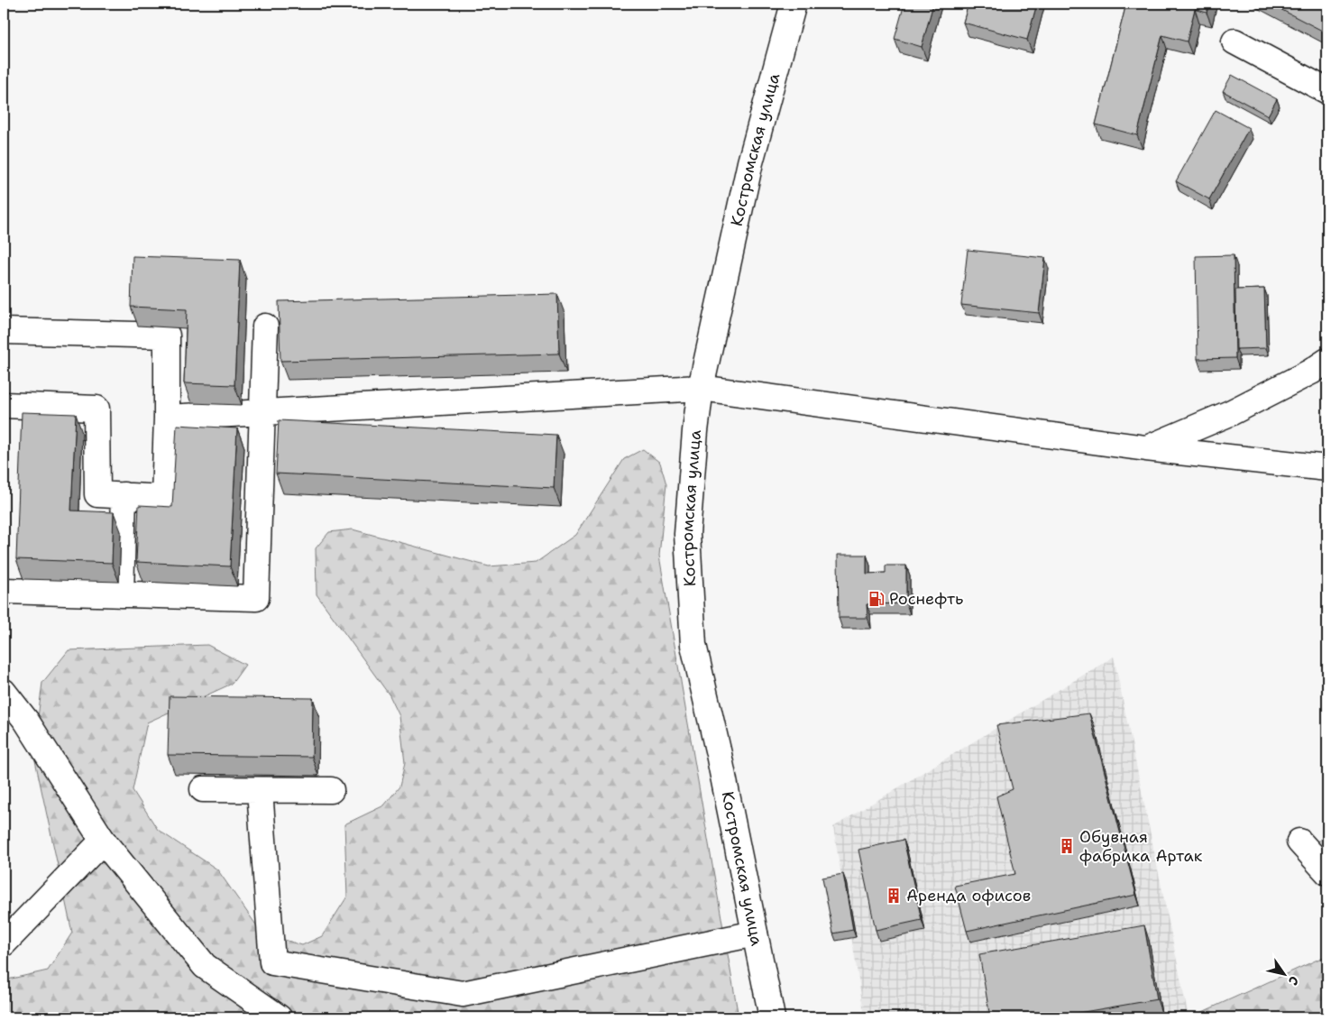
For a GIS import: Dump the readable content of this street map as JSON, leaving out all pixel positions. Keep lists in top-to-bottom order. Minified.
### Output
{"streets":{"main road":["Костромская улица"]},"places":{"fuel station":["Роснефть"],"building":["Обувная фабрика Артак","Аренда офисов"]},"north":"bottom right"}
